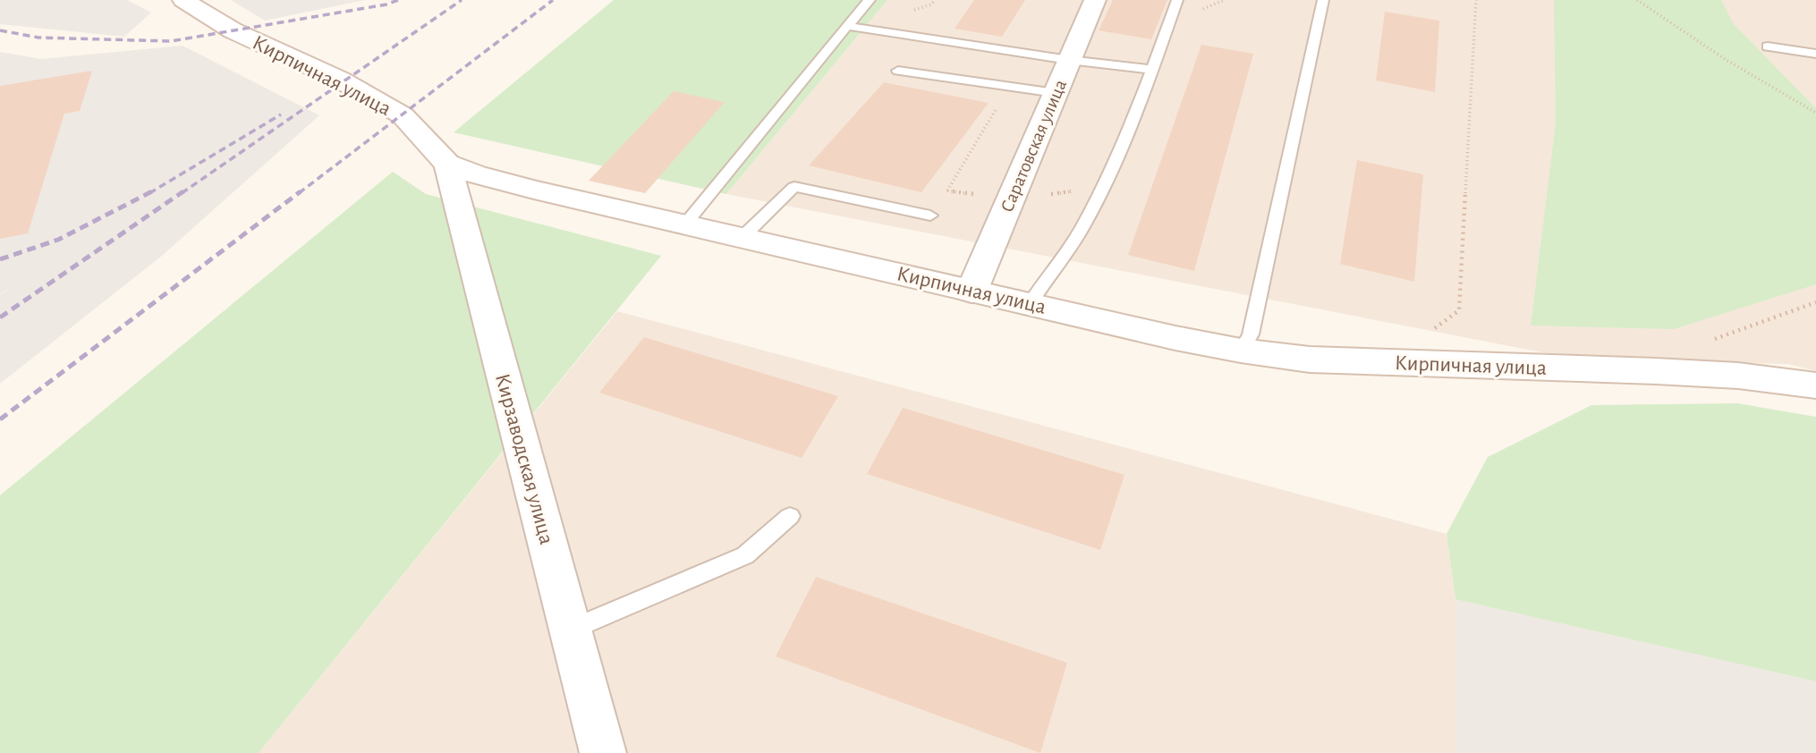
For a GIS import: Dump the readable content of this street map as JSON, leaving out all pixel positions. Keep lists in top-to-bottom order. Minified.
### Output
{"streets":{"street":["Кирпичная улица","Саратовская улица","Кирзаводская улица"]},"crossings":[["Кирпичная улица","Саратовская улица"],["Кирпичная улица","Кирзаводская улица"]]}
